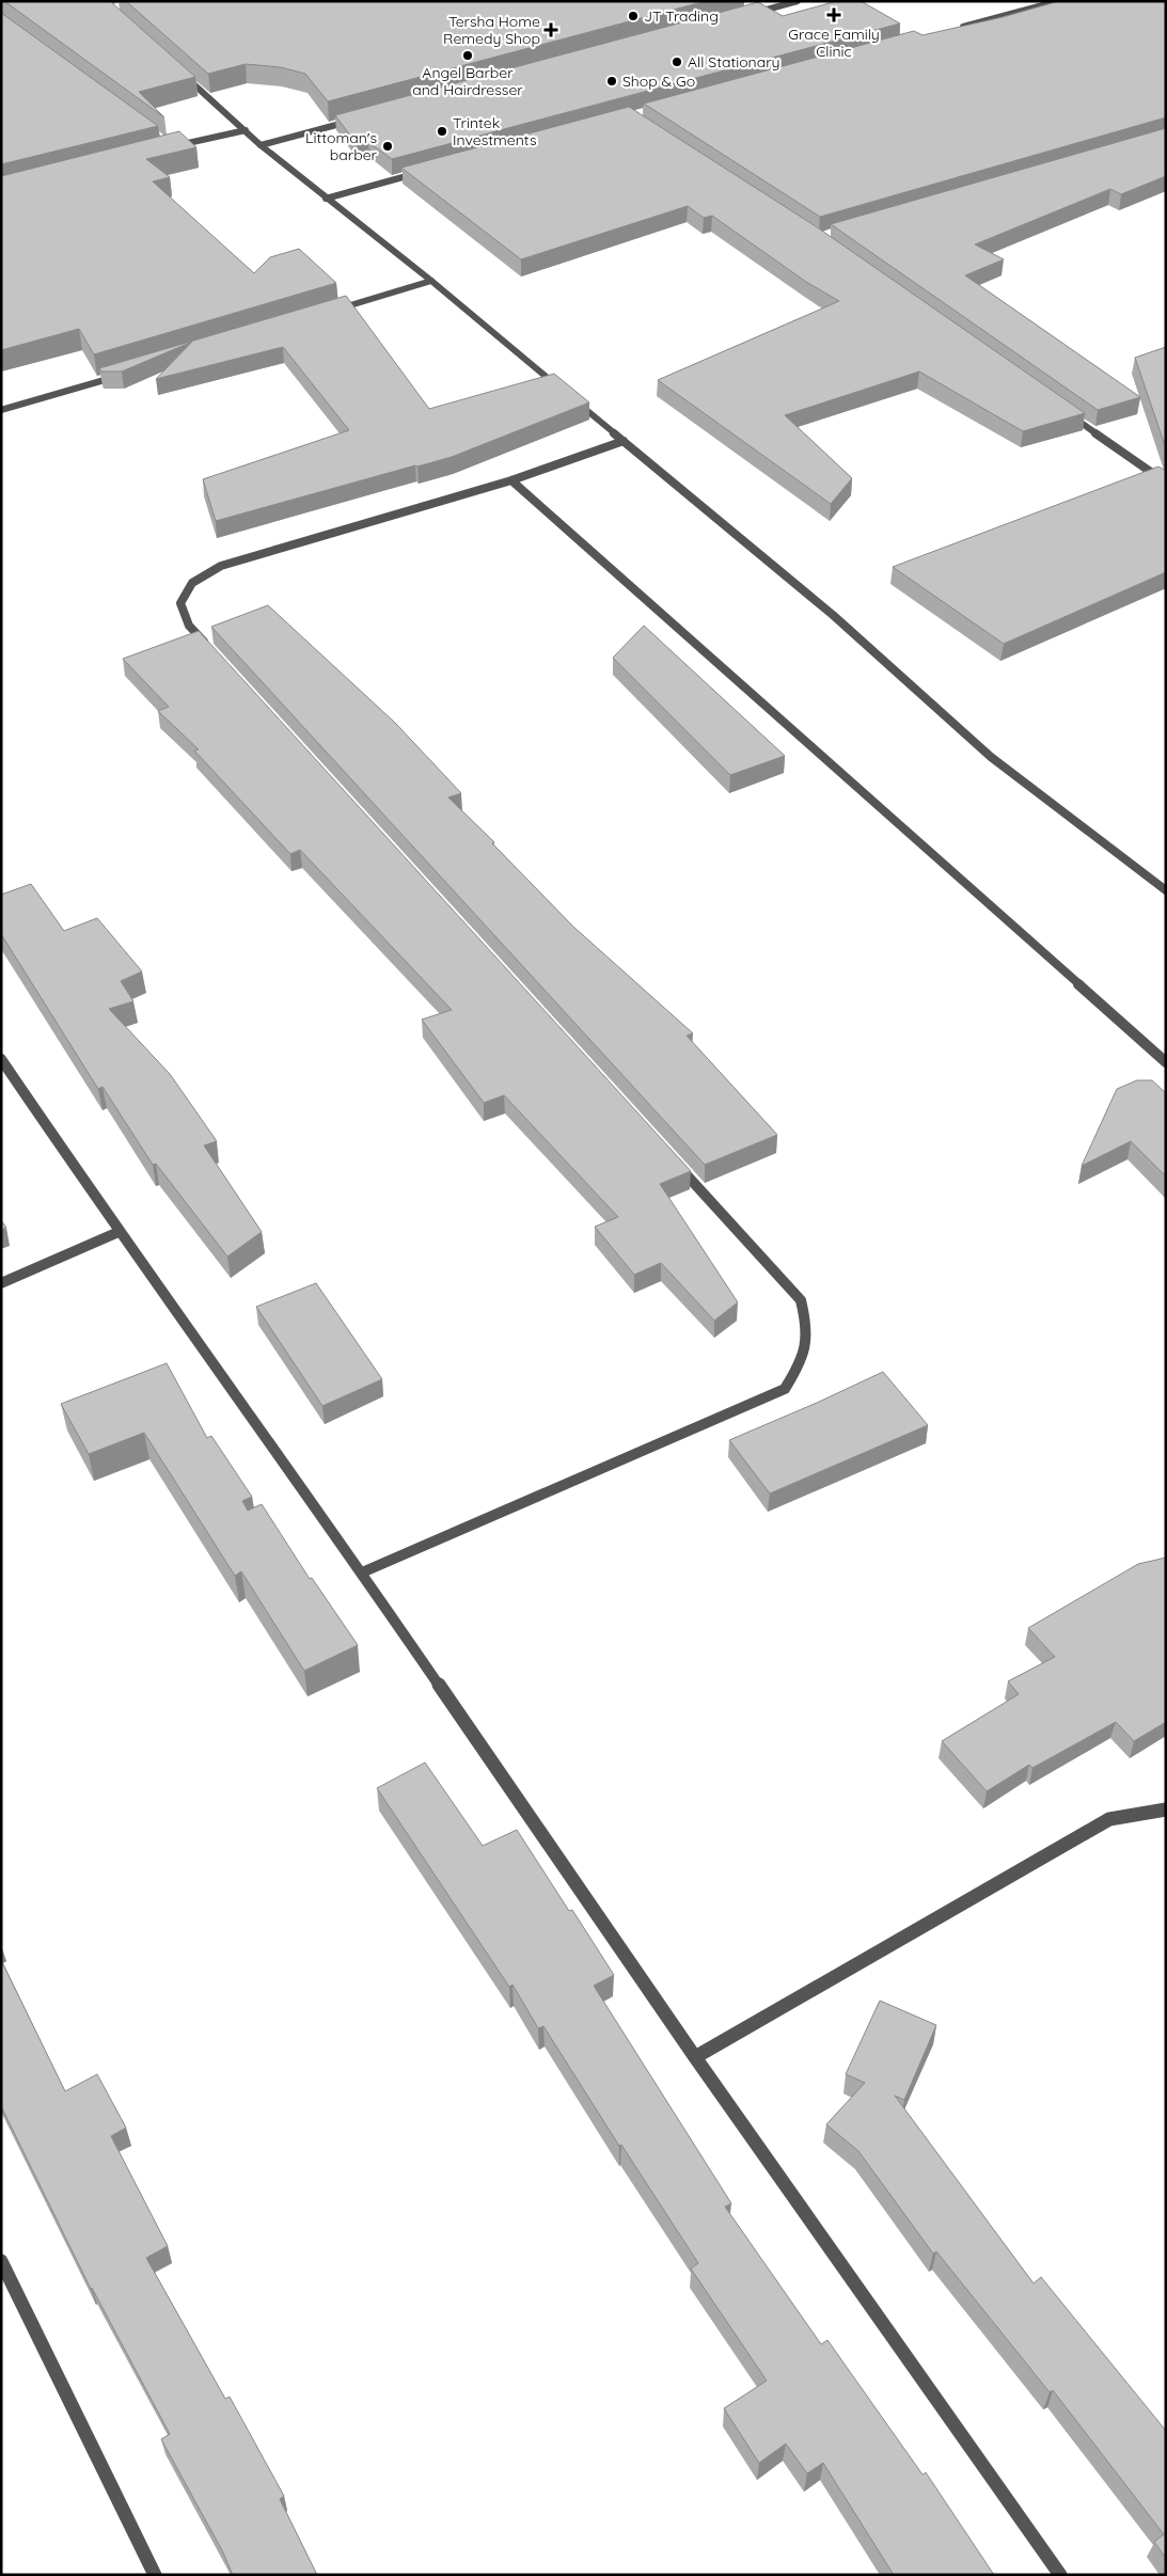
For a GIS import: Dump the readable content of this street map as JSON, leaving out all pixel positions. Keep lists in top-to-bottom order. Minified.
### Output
{"places":{"health":["Grace Family Clinic","Tersha Home Remedy Shop"],"other":["JT Trading","Angel Barber and Hairdresser","All Stationary","Shop & Go","Trintek Investments","Littoman's barber"]}}
